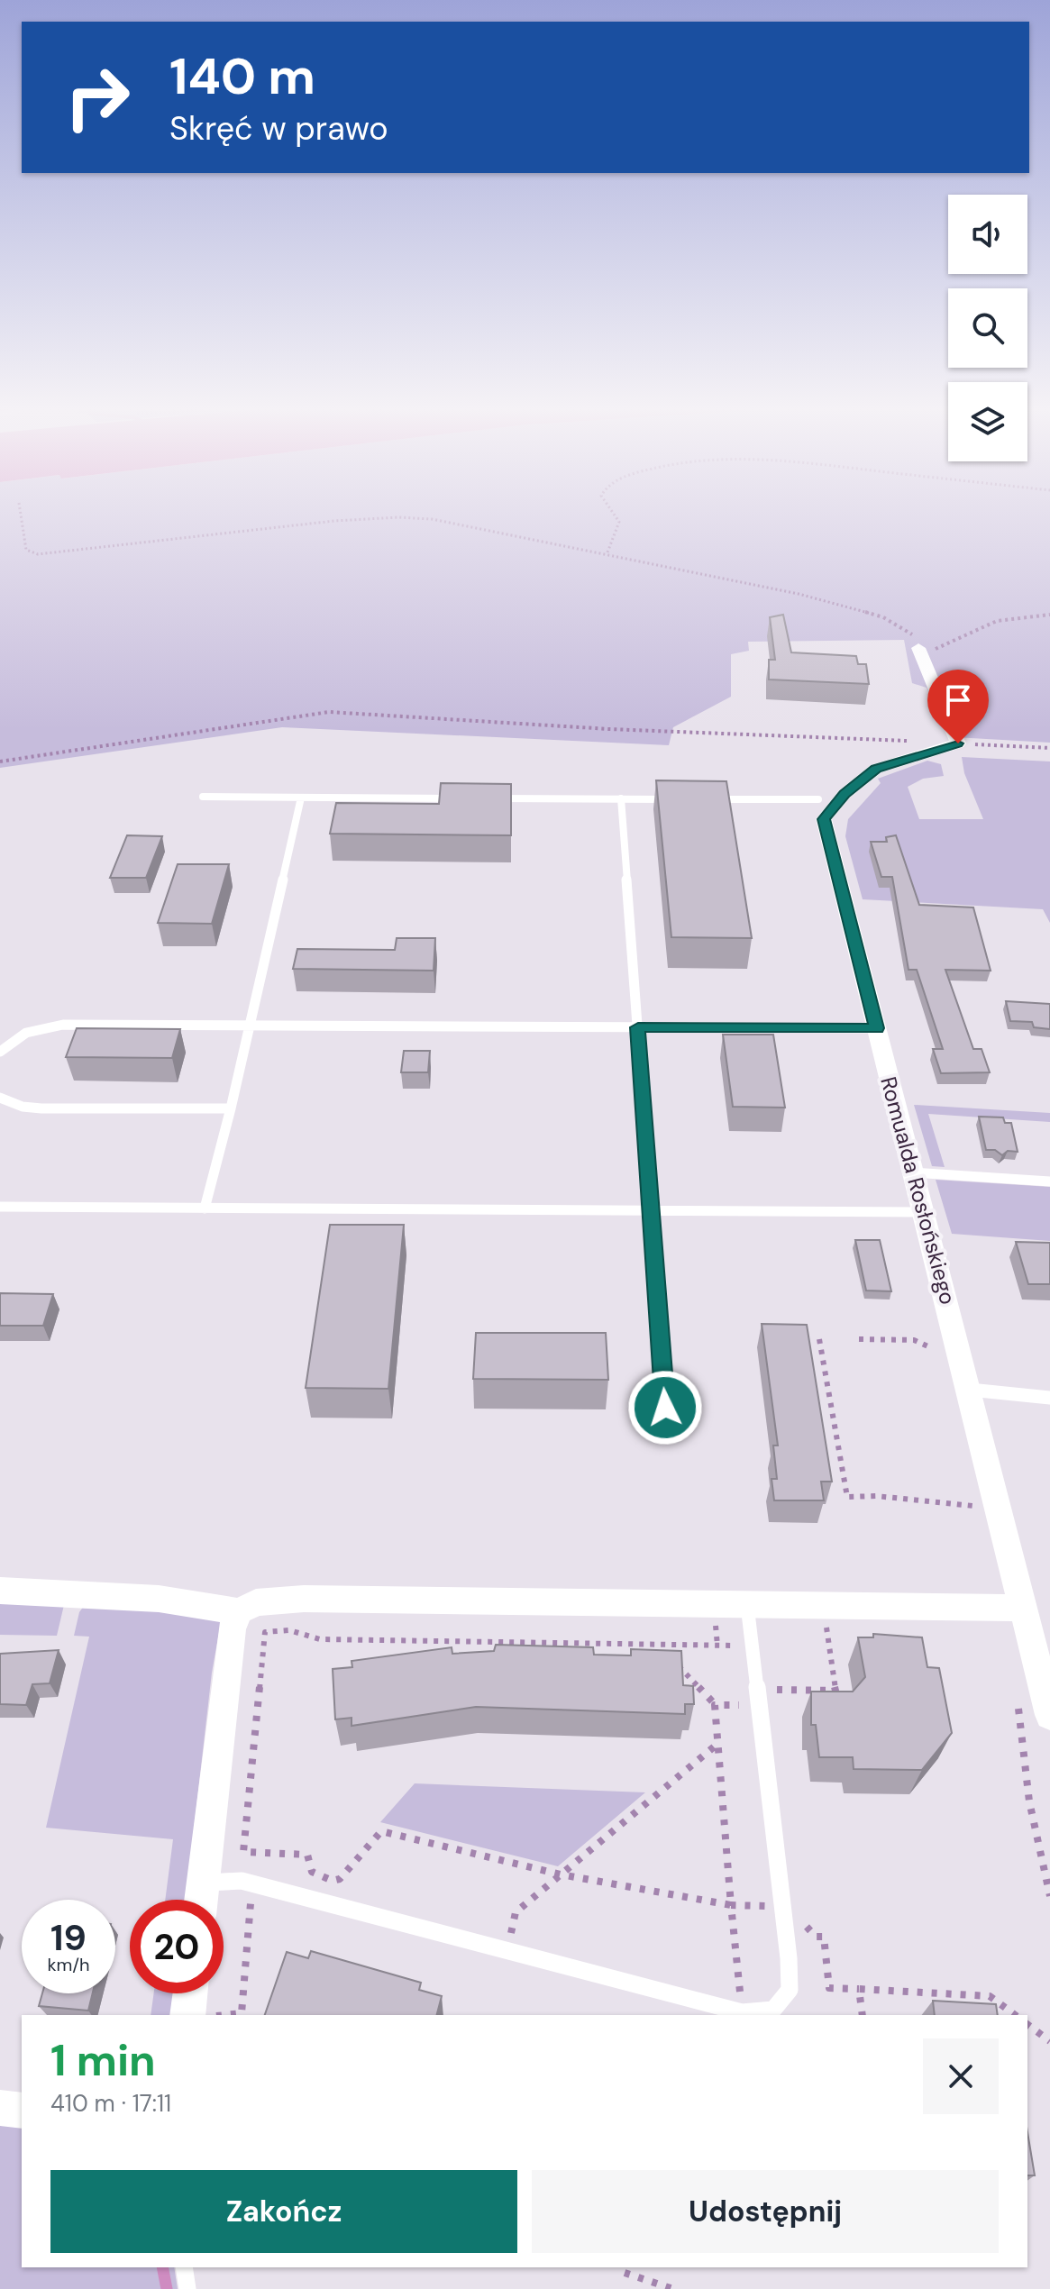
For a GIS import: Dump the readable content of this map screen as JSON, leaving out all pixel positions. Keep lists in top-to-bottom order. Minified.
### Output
{"streets":{"street":["Romualda Rosłońskiego"]},"page":{"turn":["140 m","Skręć w prawo"],"speed":"19 km/h","limit":"20","heading":["1 min","410 m · 17:11"],"buttons":["Zakończ","Udostępnij"]}}
